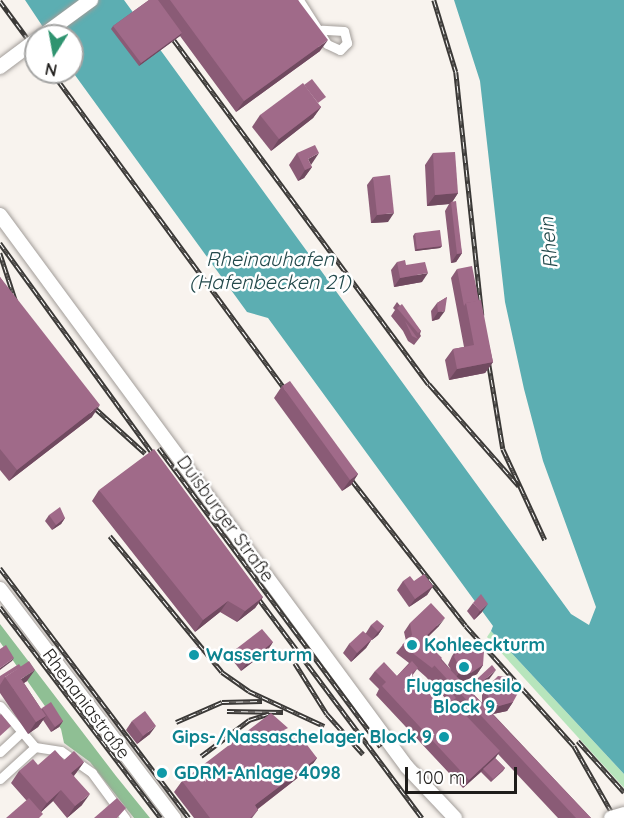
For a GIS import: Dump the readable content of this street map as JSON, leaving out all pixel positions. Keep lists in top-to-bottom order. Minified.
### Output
{"streets":{"street":["Duisburger Straße","Rhenaniastraße"]},"water":["Rhein","Rheinauhafen (Hafenbecken 21)"],"places":["Kohleeckturm","Wasserturm","Flugaschesilo Block 9","Gips-/Nassaschelager Block 9","GDRM-Anlage 4098"],"scale_bar":"100 m","north":"bottom"}
